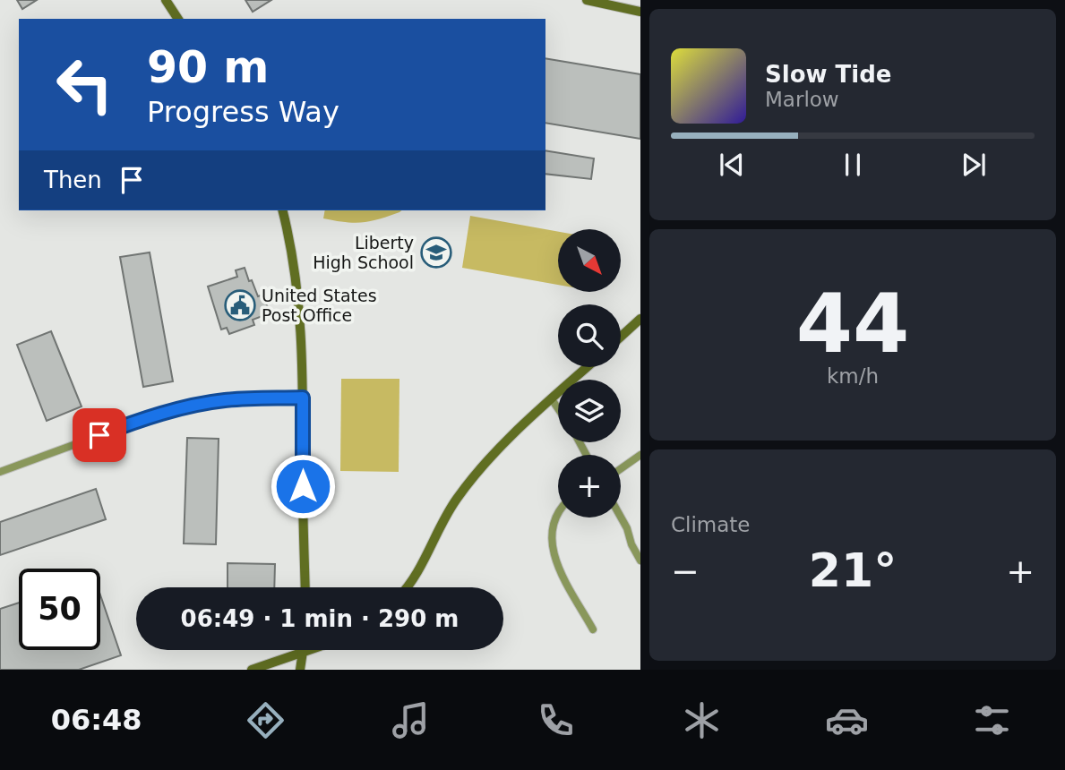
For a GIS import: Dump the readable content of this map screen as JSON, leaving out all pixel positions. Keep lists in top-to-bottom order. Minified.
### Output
{"places":{"school or university":["Liberty High School"],"public building":["United States Post Office"]},"north":"bottom right","page":{"turn":["90 m","Progress Way"],"song":["Slow Tide","Marlow"],"then":"Then","map_buttons":"+","tile":[["44","km/h"],"Climate"],"heat":["−","21°","+"],"limit":"50","trip":"06:49 · 1 min · 290 m","tabs":"06:48"}}
